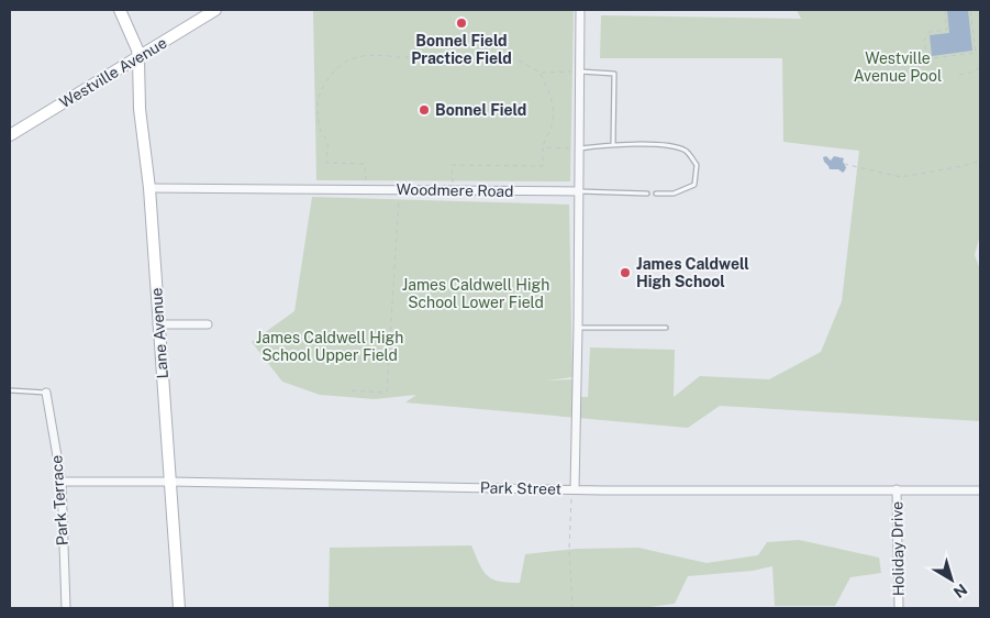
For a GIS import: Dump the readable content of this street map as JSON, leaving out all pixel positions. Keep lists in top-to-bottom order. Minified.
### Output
{"streets":{"street":["Westville Avenue","Woodmere Road","Lane Avenue","Park Street","Park Terrace","Holiday Drive"]},"crossings":[["Westville Avenue","Lane Avenue"],["Woodmere Road","Lane Avenue"],["Lane Avenue","Park Street"],["Park Street","Park Terrace"],["Park Street","Holiday Drive"]],"parks":["Westville Avenue Pool","James Caldwell High School Lower Field","James Caldwell High School Upper Field"],"places":["Bonnel Field Practice Field","Bonnel Field","James Caldwell High School"],"north":"bottom right"}
